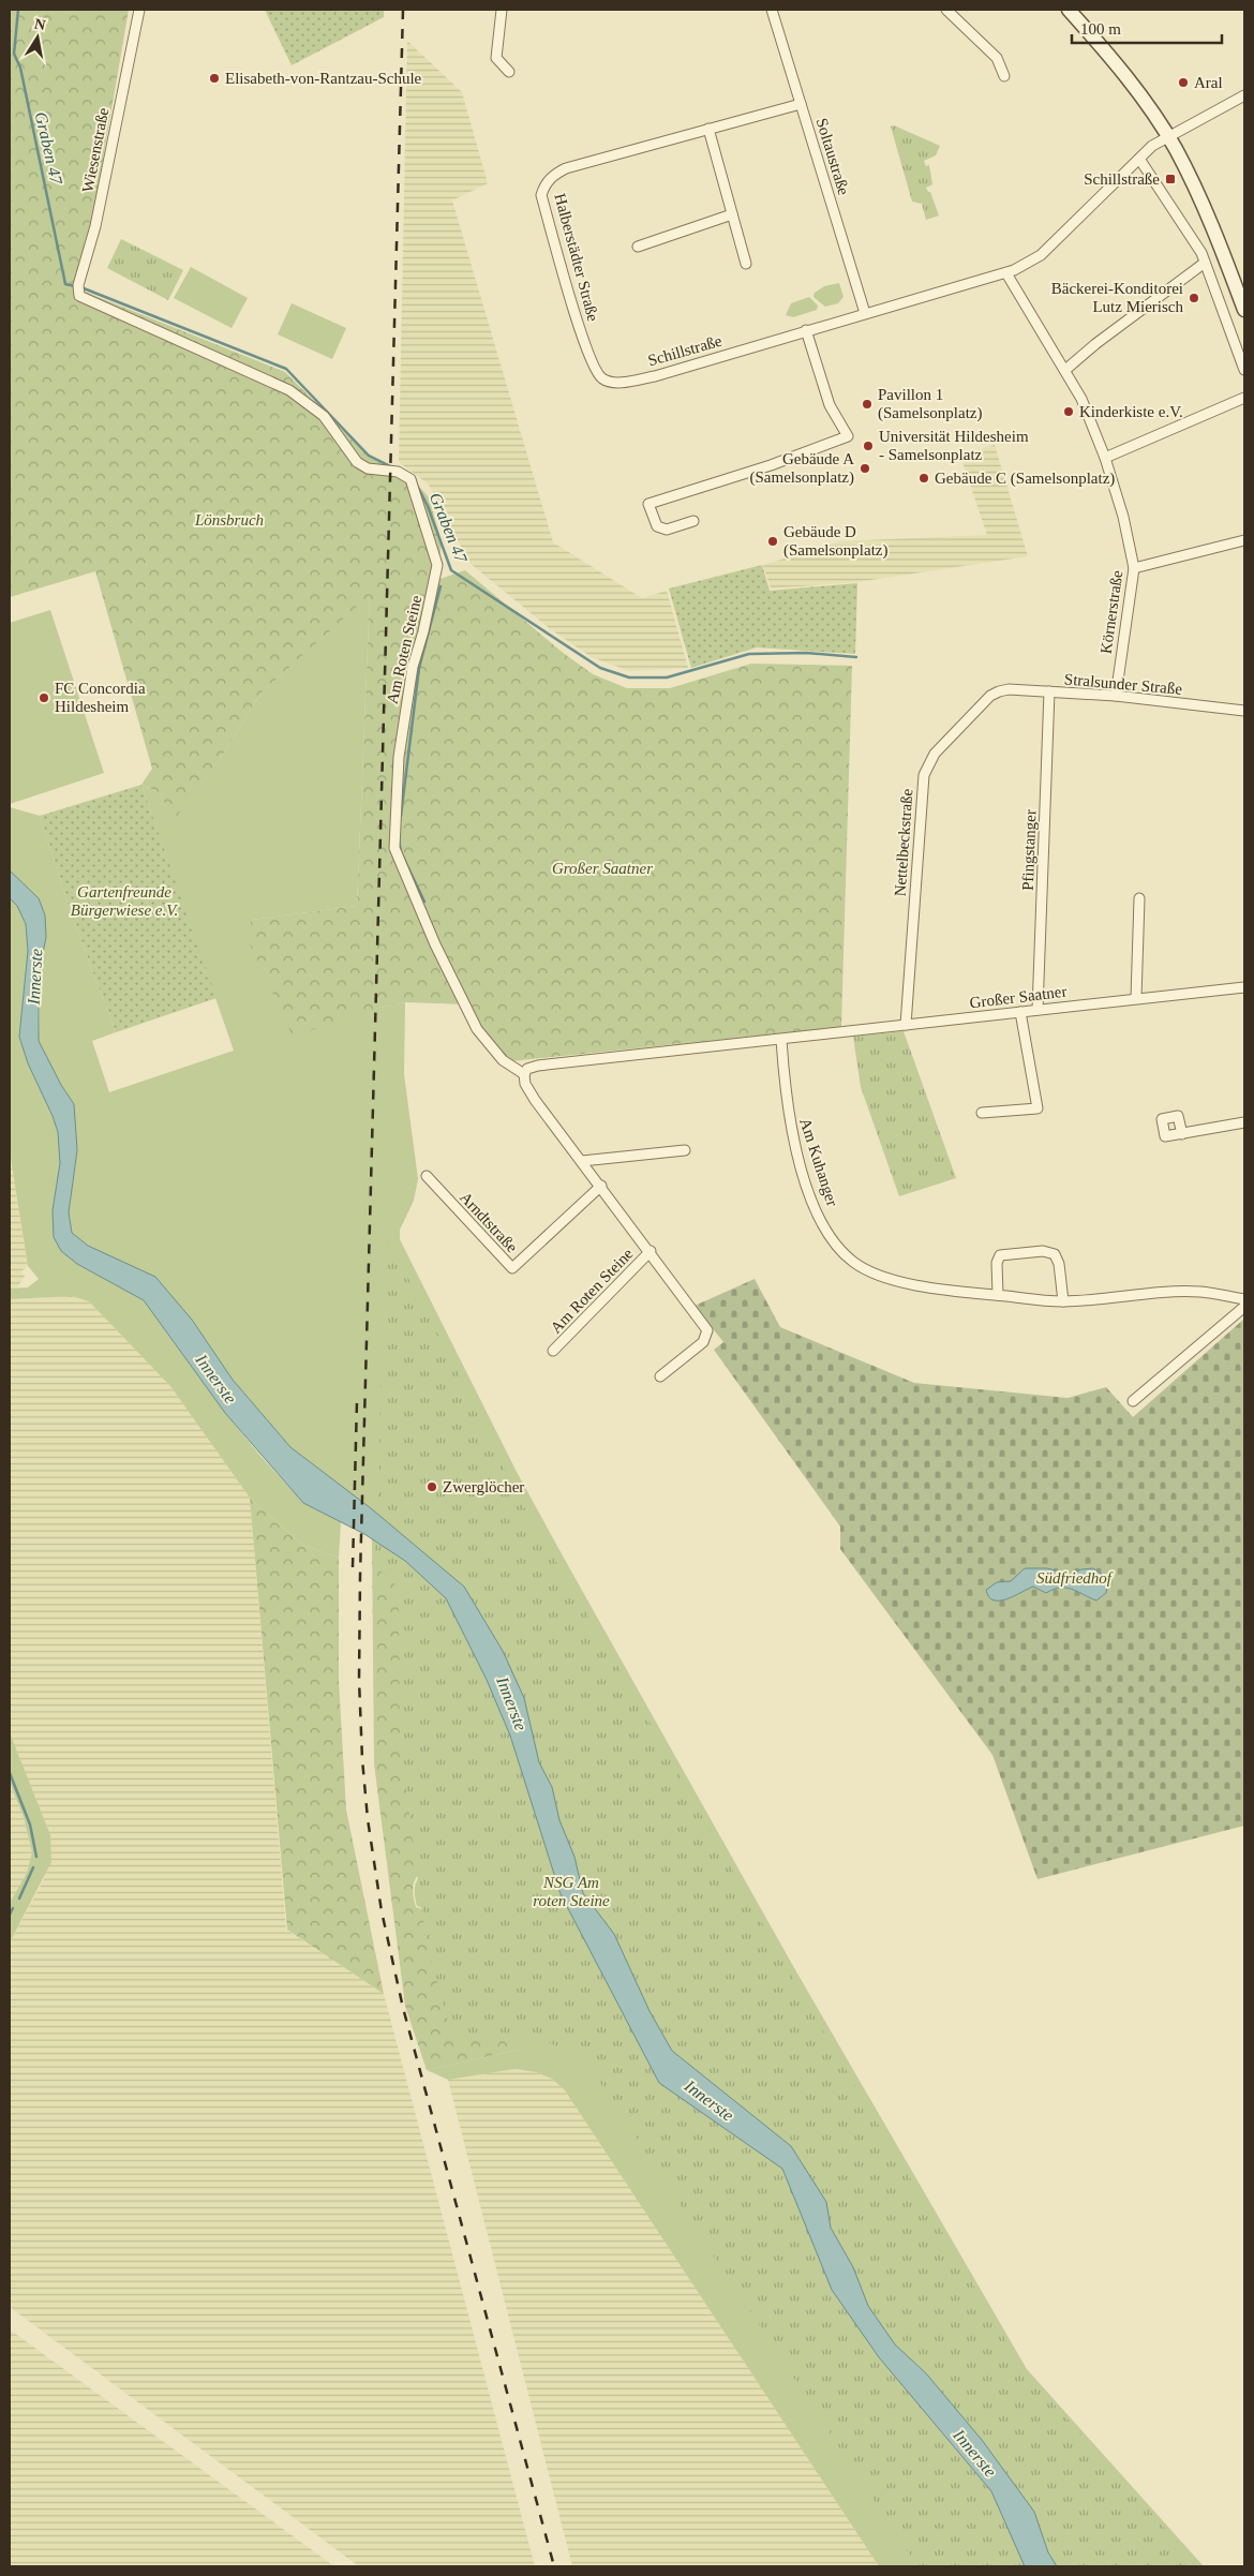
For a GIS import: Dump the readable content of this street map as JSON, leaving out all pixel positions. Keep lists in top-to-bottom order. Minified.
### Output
{"streets":{"street":["Wiesenstraße","Soltaustraße","Halberstädter Straße","Schillstraße","Körnerstraße","Am Roten Steine","Stralsunder Straße","Nettelbeckstraße","Pfingstanger","Großer Saatner","Am Kuhanger","Arndtstraße"]},"crossings":[["Wiesenstraße","Am Roten Steine"],["Soltaustraße","Halberstädter Straße"],["Soltaustraße","Schillstraße"],["Halberstädter Straße","Schillstraße"],["Körnerstraße","Stralsunder Straße"],["Am Roten Steine","Großer Saatner"],["Am Roten Steine","Arndtstraße"],["Stralsunder Straße","Nettelbeckstraße"],["Stralsunder Straße","Pfingstanger"],["Nettelbeckstraße","Großer Saatner"],["Pfingstanger","Großer Saatner"],["Großer Saatner","Am Kuhanger"]],"water":["Graben 47","Innerste"],"parks":["Lönsbruch","Großer Saatner","Gartenfreunde Bürgerwiese e.V.","Südfriedhof","NSG Am roten Steine"],"places":{"other":["Elisabeth-von-Rantzau-Schule","Aral","Bäckerei-Konditorei Lutz Mierisch","Pavillon 1 (Samelsonplatz)","Kinderkiste e.V.","Universität Hildesheim - Samelsonplatz","Gebäude A (Samelsonplatz)","Gebäude C (Samelsonplatz)","Gebäude D (Samelsonplatz)","FC Concordia Hildesheim","Zwerglöcher"],"transit":["Schillstraße"]},"scale_bar":"100 m","north":"top"}
